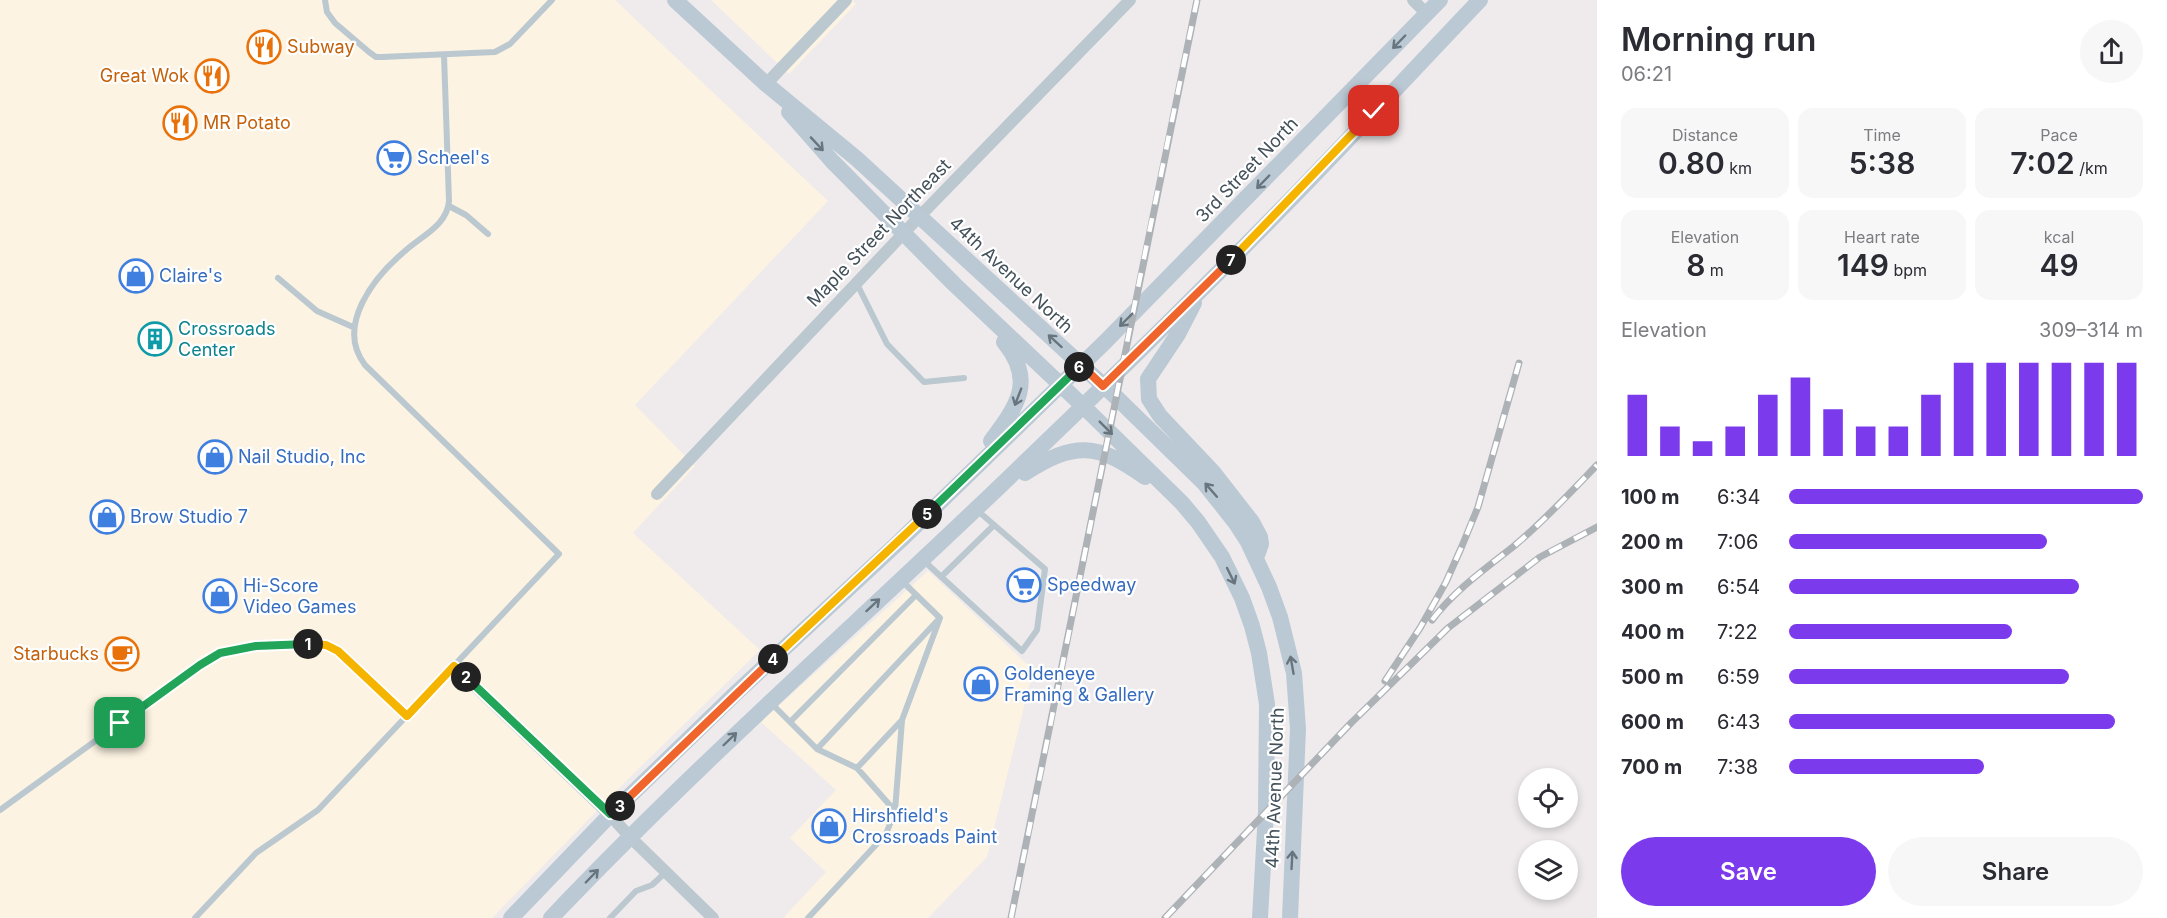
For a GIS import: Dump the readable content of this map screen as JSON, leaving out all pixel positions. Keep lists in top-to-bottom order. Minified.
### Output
{"streets":{"main road":["3rd Street North","44th Avenue North"],"street":["Maple Street Northeast"]},"crossings":[["3rd Street North","44th Avenue North"],["Maple Street Northeast","44th Avenue North"]],"places":{"restaurant":["Subway","Great Wok","MR Potato"],"supermarket":["Scheel's","Speedway"],"shop":["Claire's","Nail Studio, Inc","Brow Studio 7","Hi-Score Video Games","Goldeneye Framing & Gallery","Hirshfield's Crossroads Paint"],"building":["Crossroads Center"],"cafe":["Starbucks"]},"page":{"heading":["Morning run","06:21"],"stats":[["Distance","0.80 km"],["Time","5:38"],["Pace","7:02 /km"],["Elevation","8 m"],["Heart rate","149 bpm"],["kcal","49"]],"pins":["7","6","5","1","4","2","3"],"chart":["Elevation","309–314 m"],"list":[{"name":"100 m","note":"6:34"},{"name":"200 m","note":"7:06"},{"name":"300 m","note":"6:54"},{"name":"400 m","note":"7:22"},{"name":"500 m","note":"6:59"},{"name":"600 m","note":"6:43"},{"name":"700 m","note":"7:38"}],"buttons":["Save","Share"]}}
